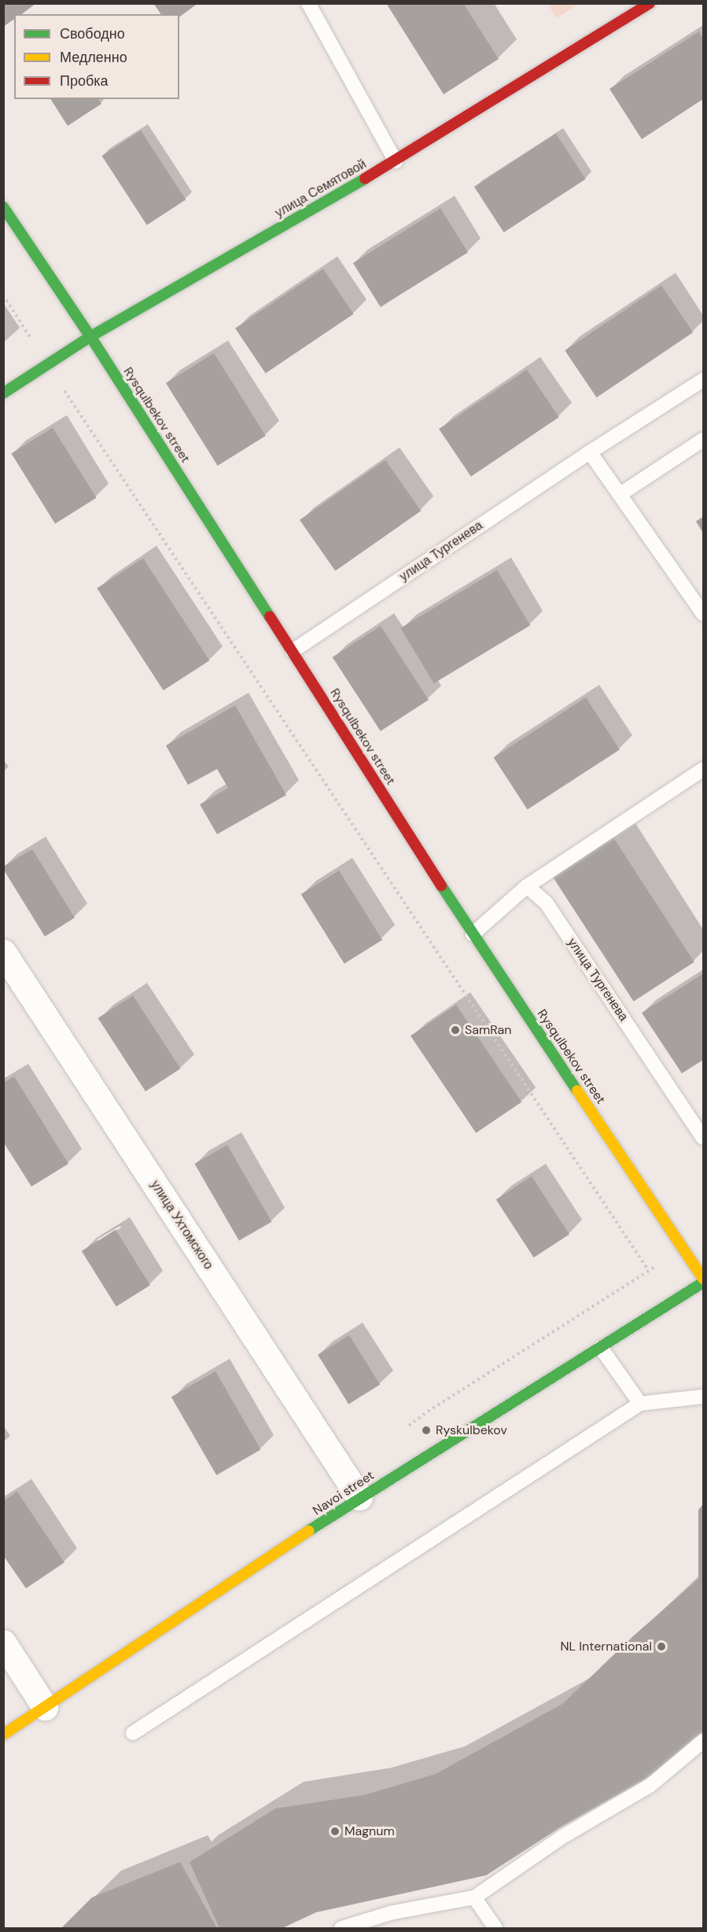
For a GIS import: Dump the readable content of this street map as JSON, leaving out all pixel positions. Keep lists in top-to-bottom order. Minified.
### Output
{"streets":{"street":["улица Семятовой","Rysqulbekov street","улица Ухтомского","Navoi street"],"lane":["улица Тургенева"]},"crossings":[["улица Семятовой","Rysqulbekov street"],["Rysqulbekov street","улица Тургенева"],["Rysqulbekov street","Navoi street"],["улица Ухтомского","Navoi street"]],"places":["SamRan","Ryskulbekov","NL International","Magnum"],"legend":["Свободно","Медленно","Пробка"]}
